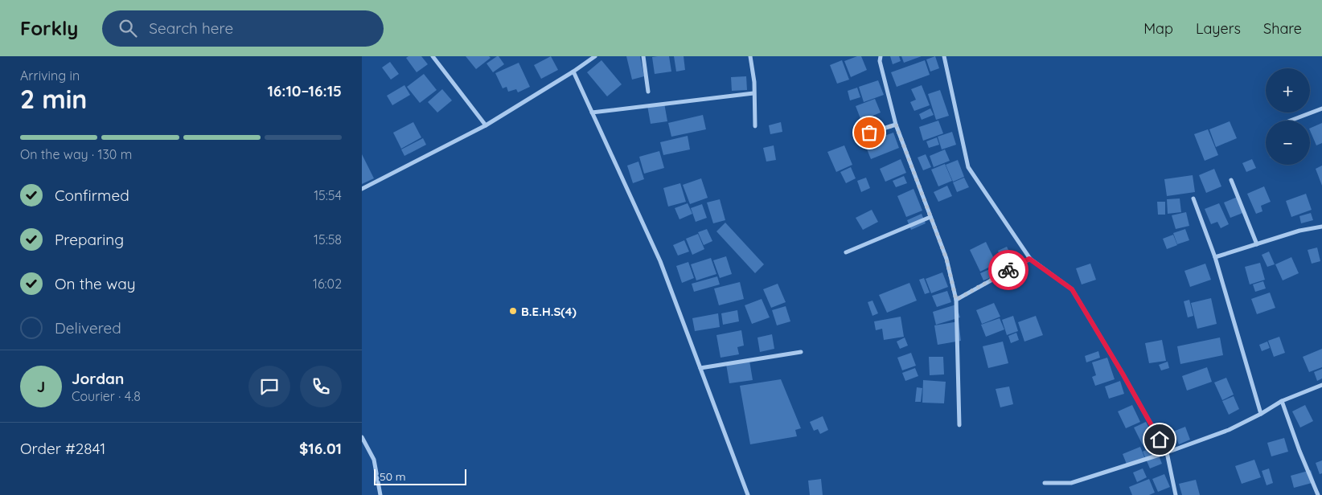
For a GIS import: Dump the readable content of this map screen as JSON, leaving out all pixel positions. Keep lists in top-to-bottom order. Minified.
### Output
{"places":["B.E.H.S(4)"],"scale_bar":"50 m","page":{"header":"Forkly","search":"Search here","nav":["Map","Layers","Share"],"heading":["2 min","Arriving in","16:10–16:15"],"panel":["Jordan","Courier · 4.8","Order #2841","$16.01"],"map_buttons":["+","−"],"bar":"On the way · 130 m","list":[["Confirmed","15:54"],["Preparing","15:58"],["On the way","16:02"],"Delivered"],"round":"J","scale":"50 m"}}
